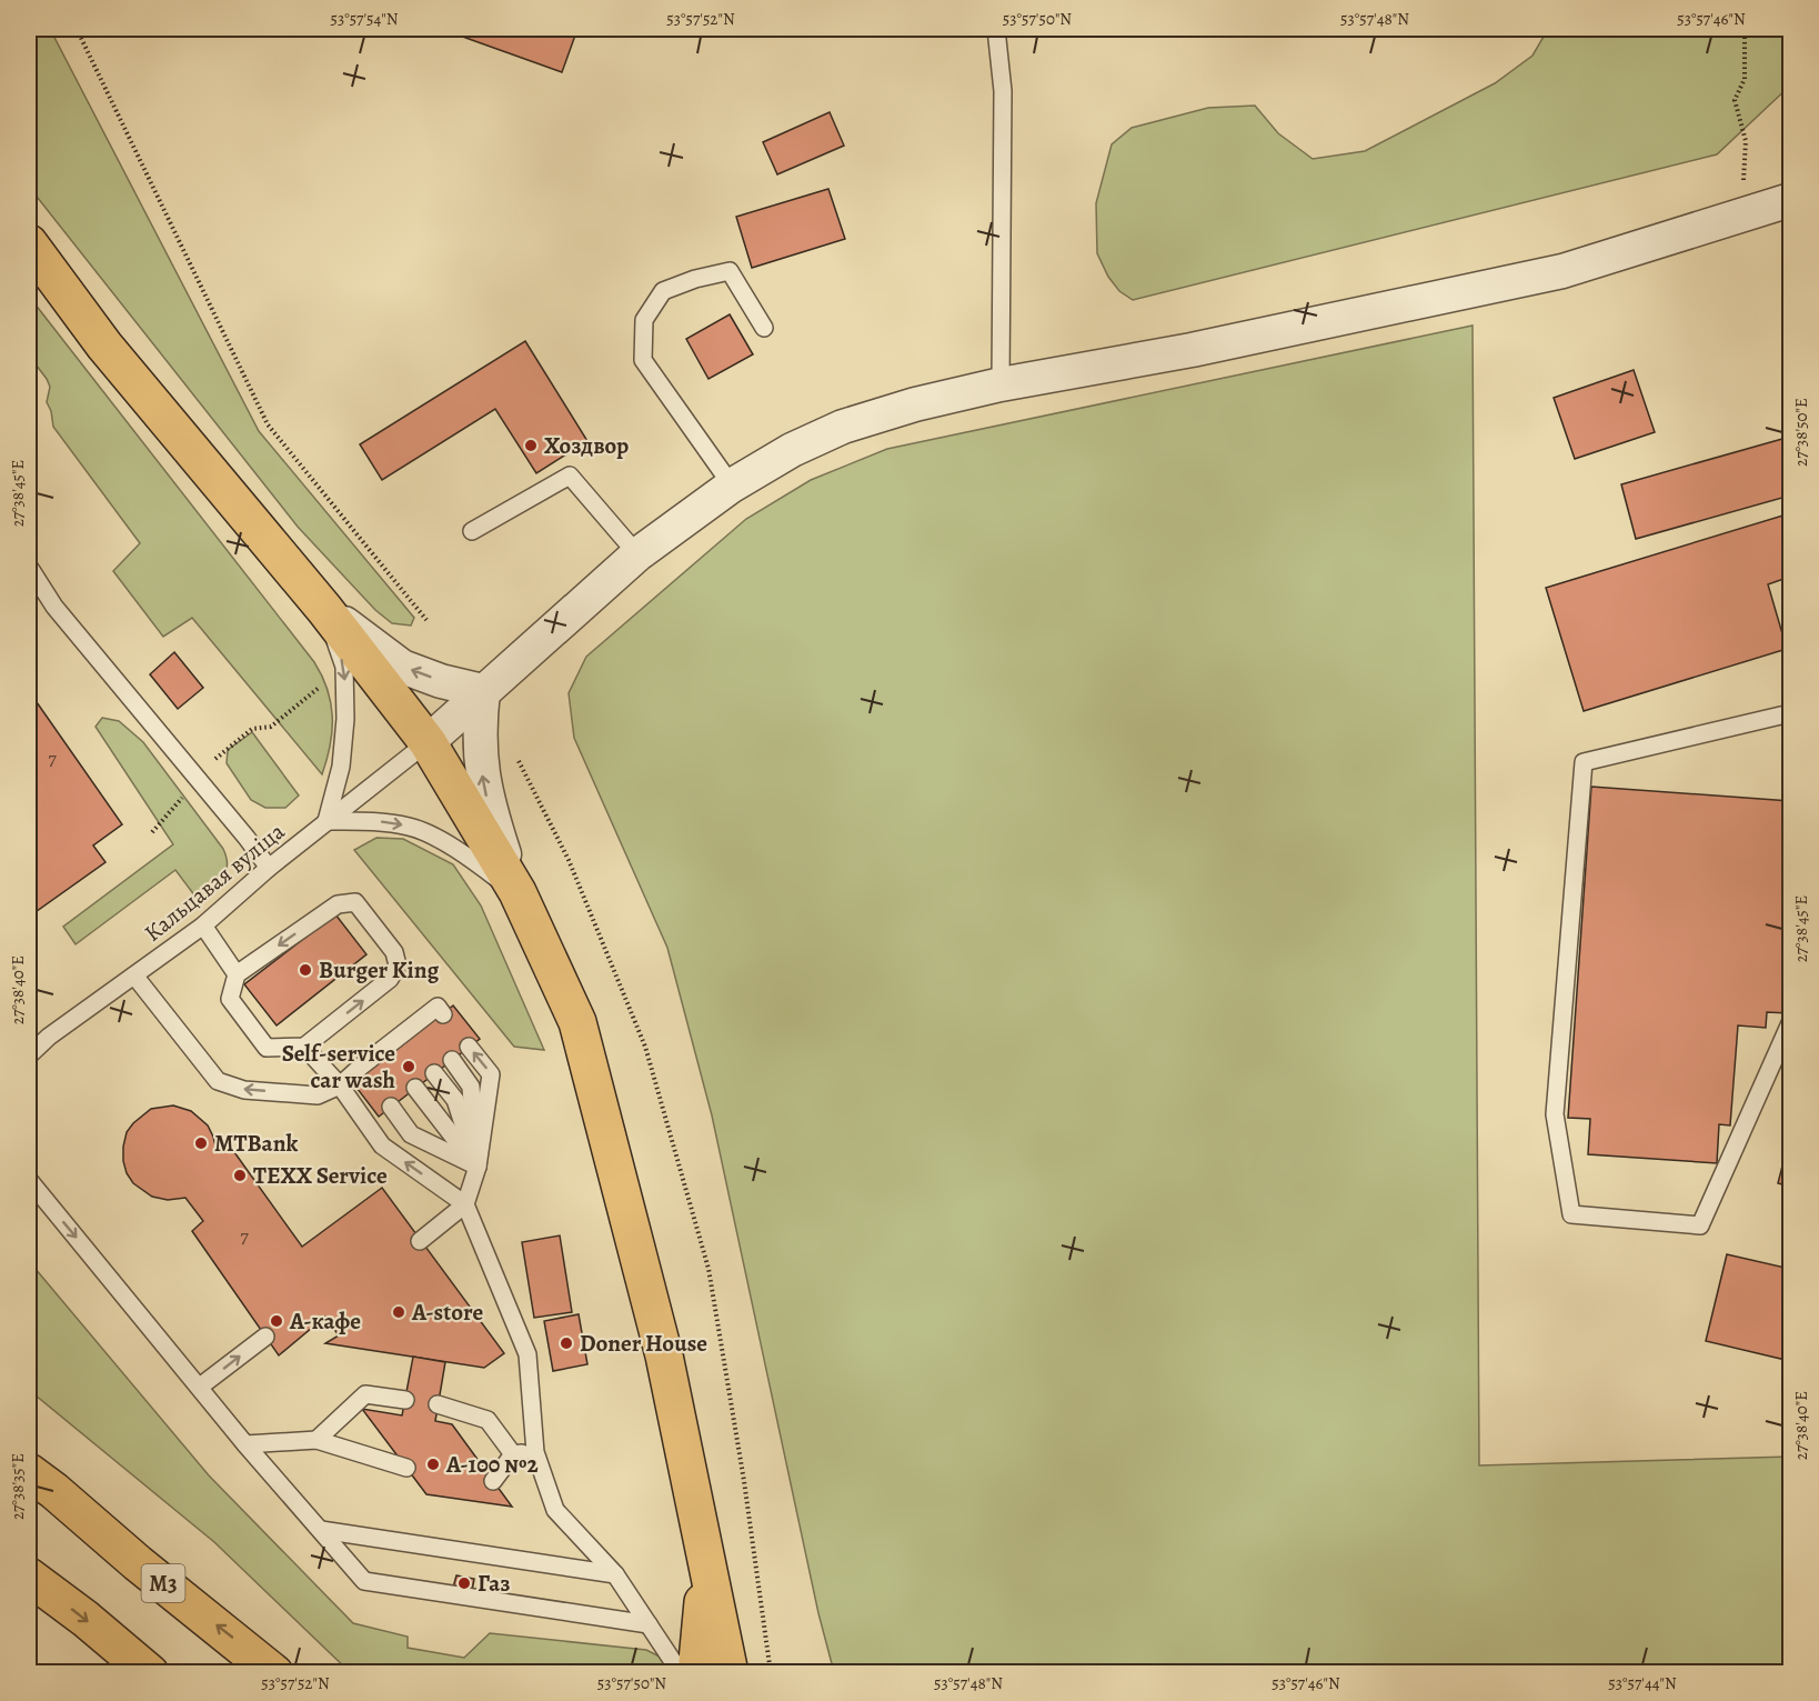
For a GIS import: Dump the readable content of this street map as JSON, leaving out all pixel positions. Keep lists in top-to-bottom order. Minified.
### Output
{"streets":{"highway":["М3"],"lane":["Кальцавая вуліца"]},"places":["Хоздвор","Burger King","Self-service car wash","MTBank","TEXX Service","A-store","А-кафе","Doner House","А-100 №2","Газ"],"house_numbers":["7","7"],"coordinates":["53°57'54\"N","53°57'52\"N","53°57'50\"N","53°57'48\"N","53°57'46\"N","27°38'50\"E","27°38'45\"E","27°38'40\"E","27°38'35\"E","53°57'44\"N"]}
